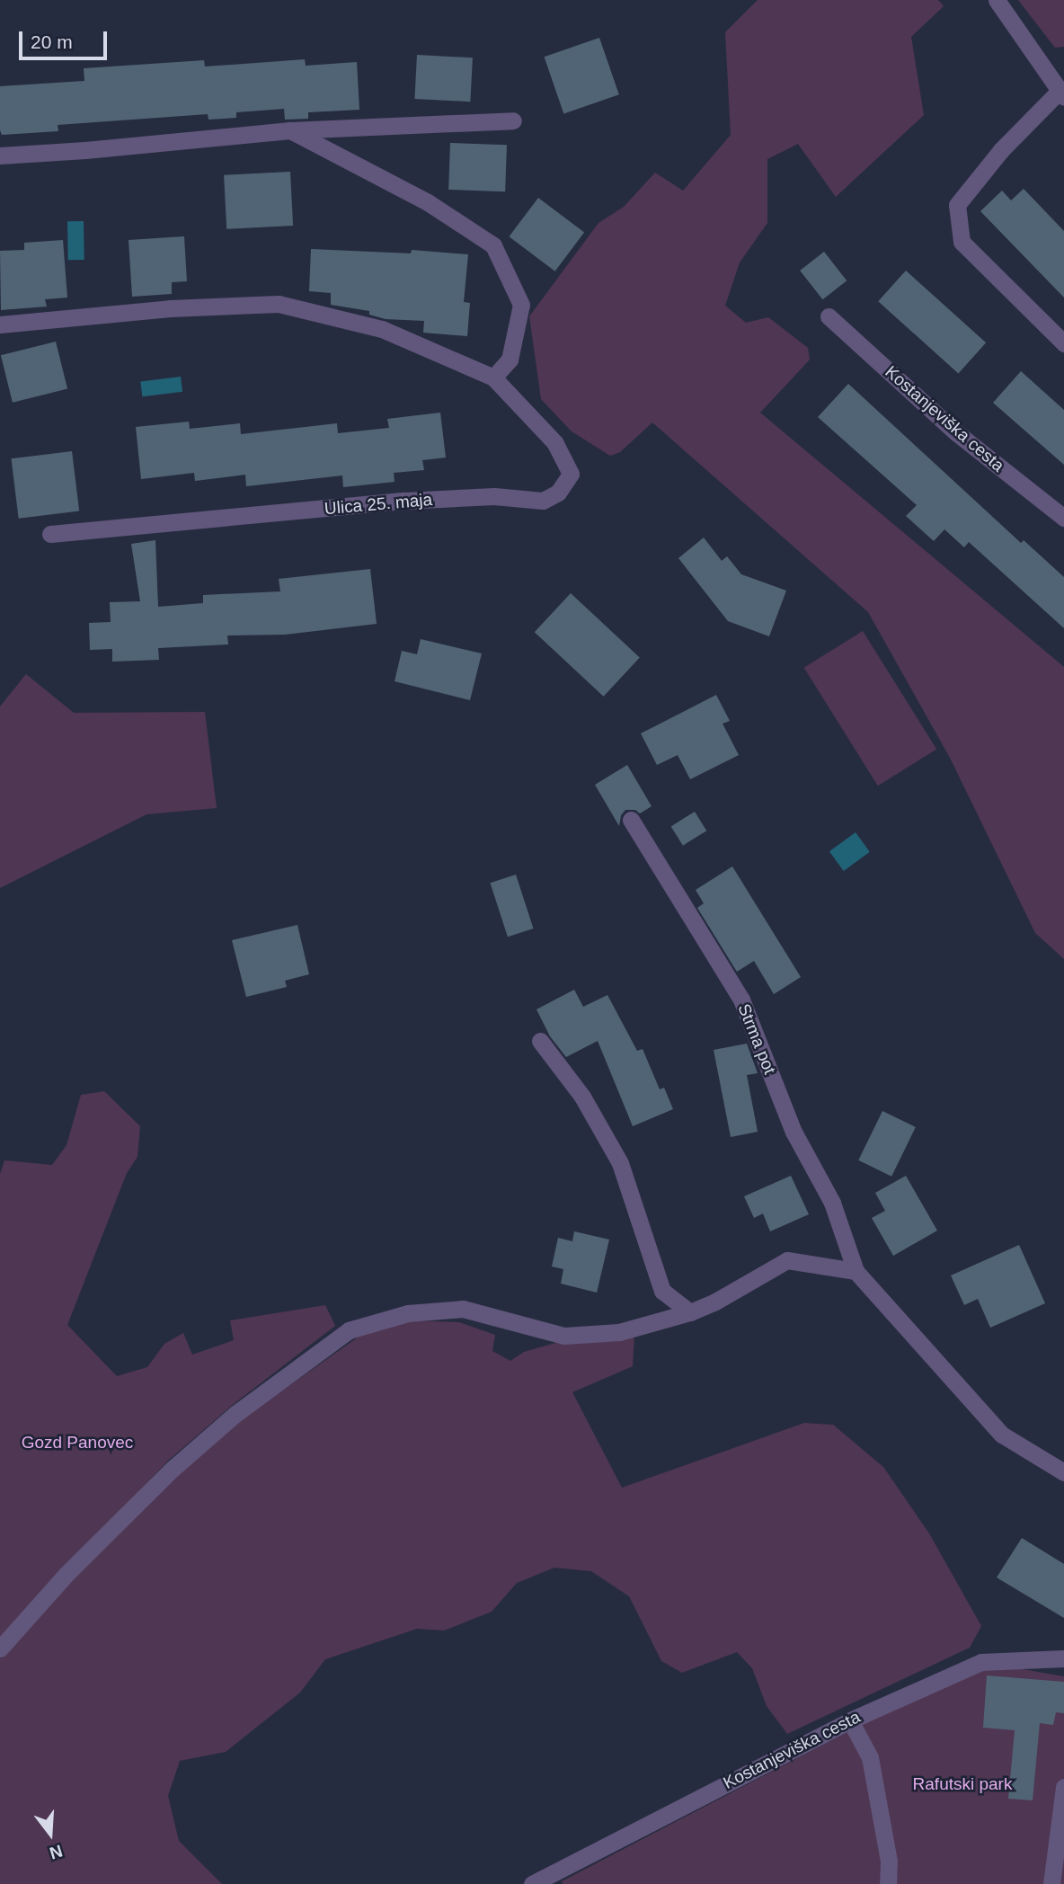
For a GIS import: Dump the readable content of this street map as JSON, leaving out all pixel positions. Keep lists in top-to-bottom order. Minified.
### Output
{"streets":{"street":["Kostanjeviška cesta","Ulica 25. maja","Strma pot"]},"parks":["Gozd Panovec","Rafutski park"],"scale_bar":"20 m","north":"bottom"}
